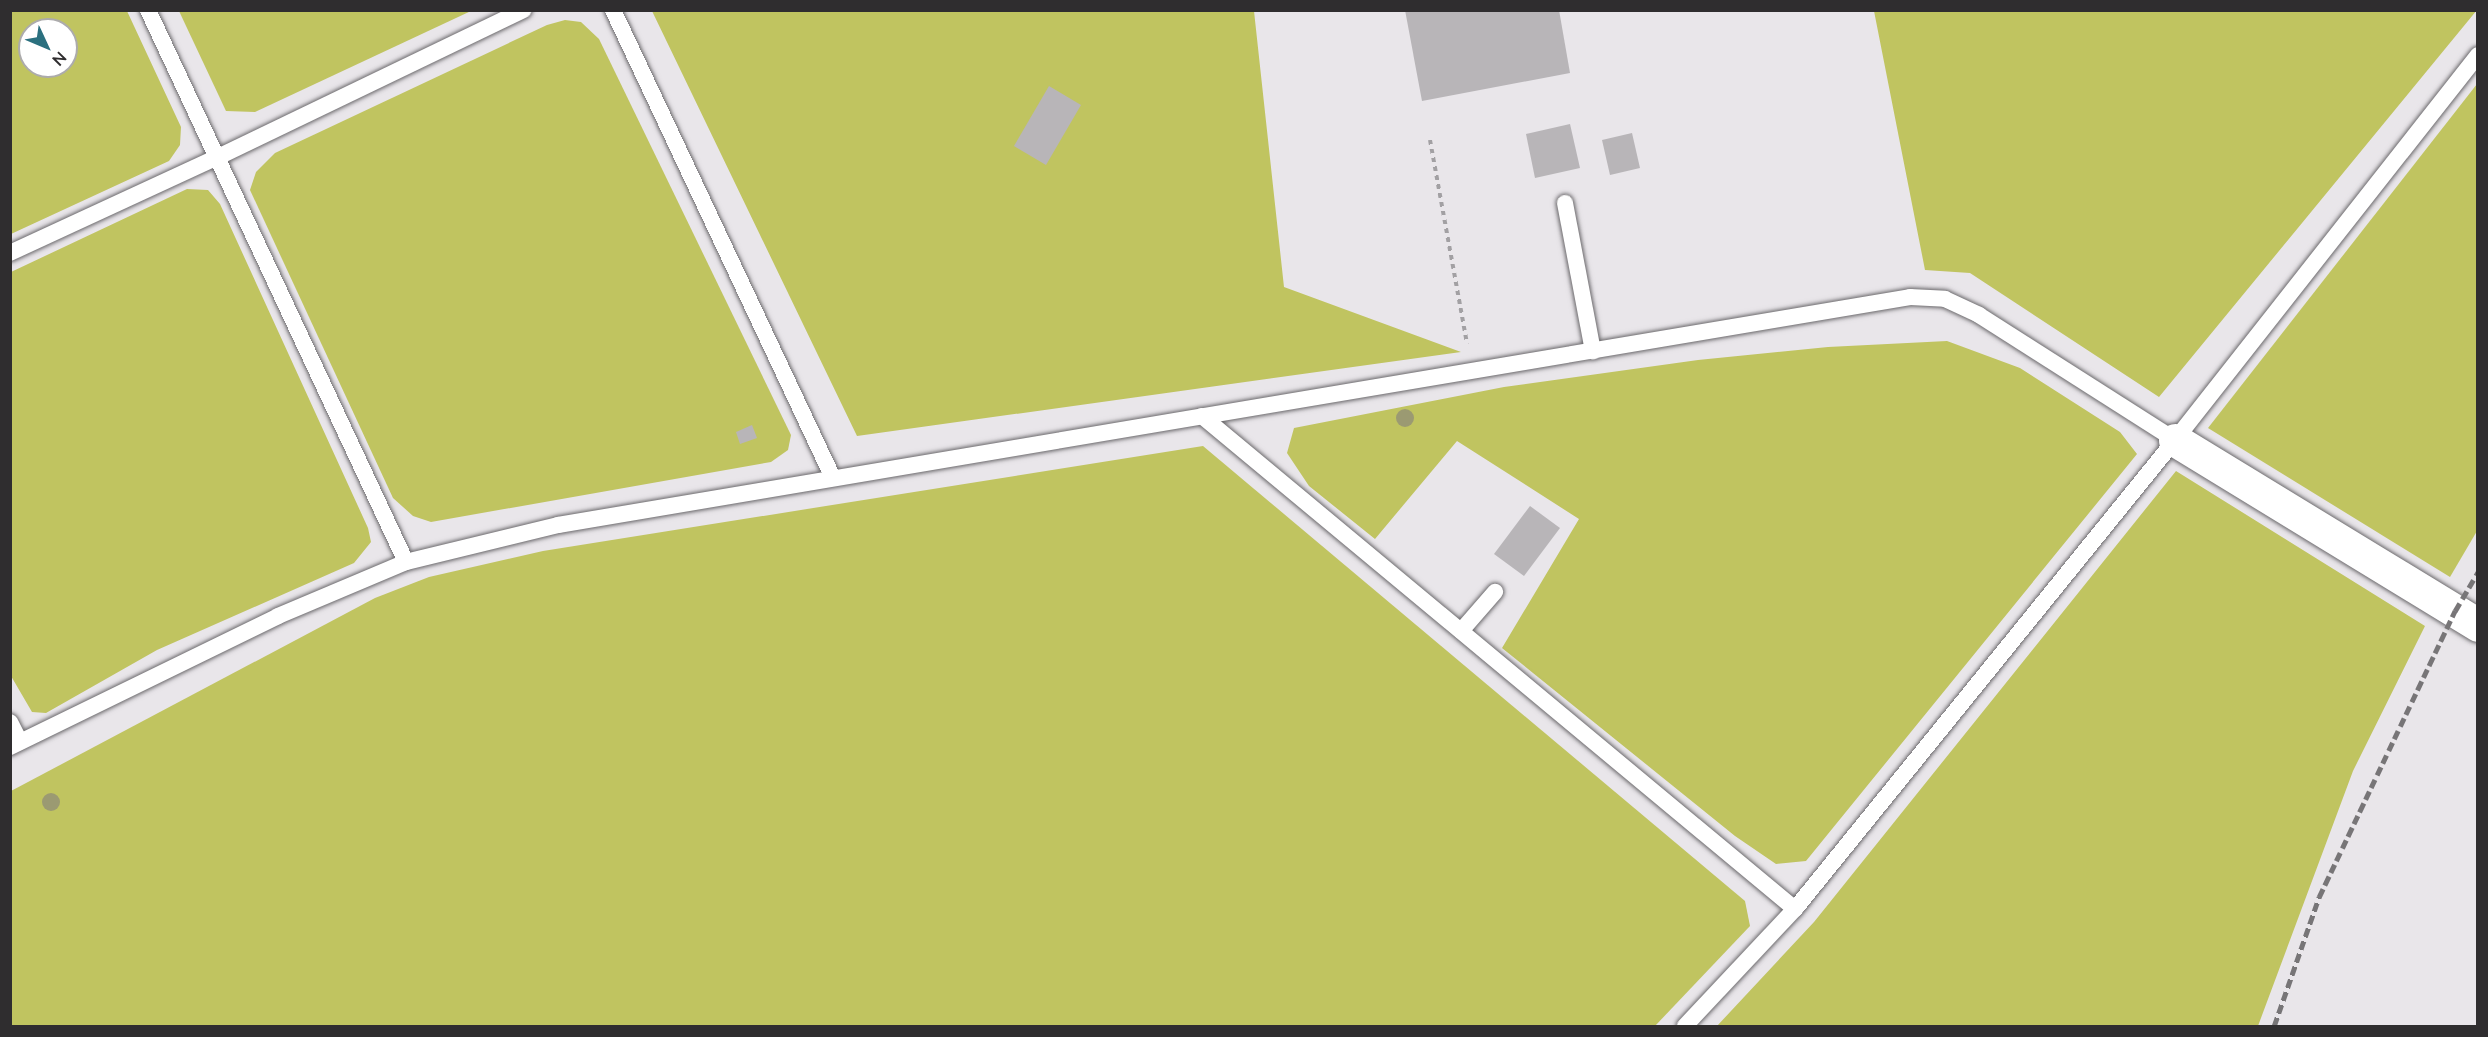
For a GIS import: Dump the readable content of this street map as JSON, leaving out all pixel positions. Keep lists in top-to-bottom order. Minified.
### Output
{"north":"bottom right"}
